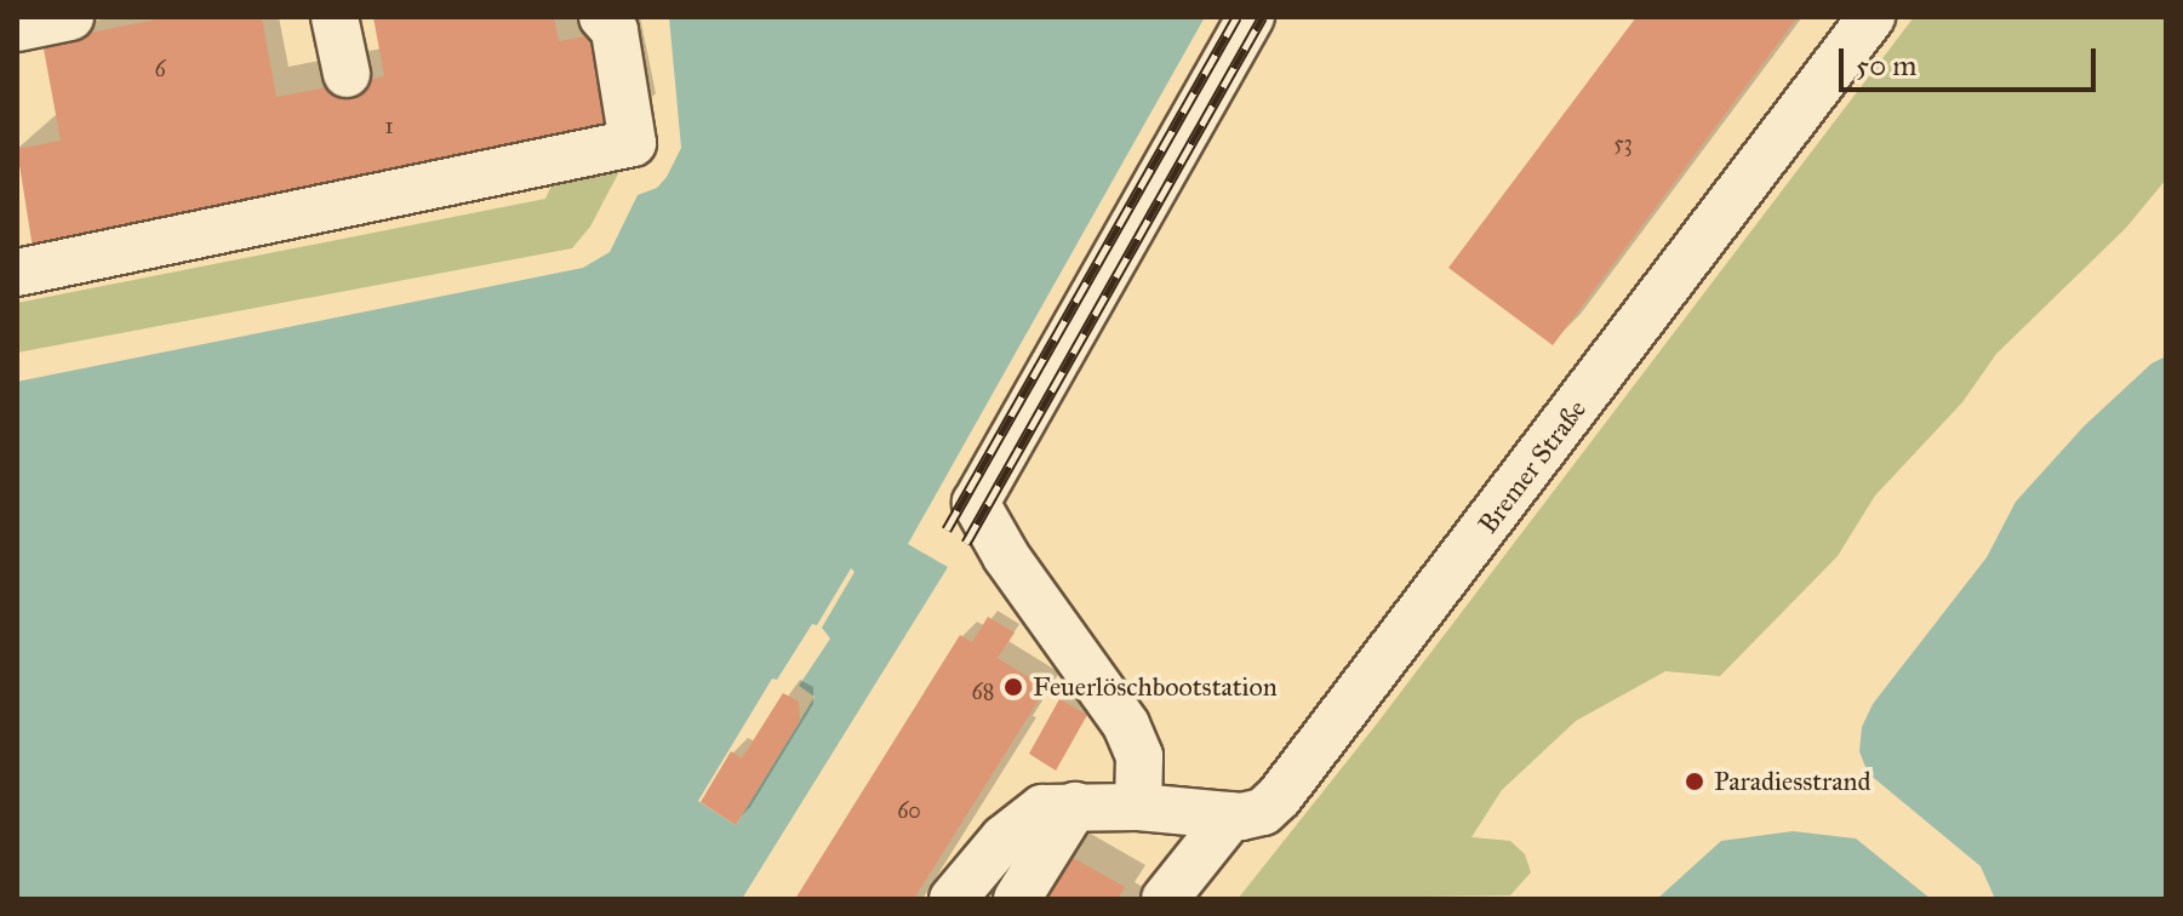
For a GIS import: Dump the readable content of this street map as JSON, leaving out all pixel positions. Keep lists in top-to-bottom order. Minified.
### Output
{"streets":{"street":["Bremer Straße"]},"places":["Feuerlöschbootstation","Paradiesstrand"],"house_numbers":["6","1","53","68","60"],"scale_bar":"50 m"}
